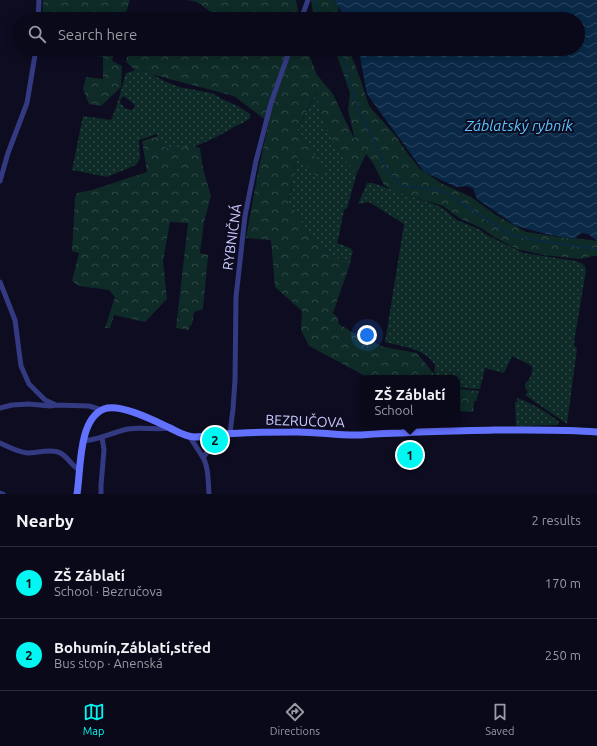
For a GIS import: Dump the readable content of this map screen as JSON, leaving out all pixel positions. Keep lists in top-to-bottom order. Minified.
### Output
{"streets":{"main road":["BEZRUČOVA"],"street":["RYBNIČNÁ"]},"crossings":[["RYBNIČNÁ","BEZRUČOVA"]],"water":["Záblatský rybník"],"page":{"search":"Search here","popup":["ZŠ Záblatí","School"],"pins":["2","1"],"heading":["Nearby","2 results"],"list":[{"mark":"1","name":"ZŠ Záblatí","note":"School · Bezručova","value":"170 m"},{"mark":"2","name":"Bohumín,Záblatí,střed","note":"Bus stop · Anenská","value":"250 m"}],"nav":["Map","Directions","Saved"]}}
